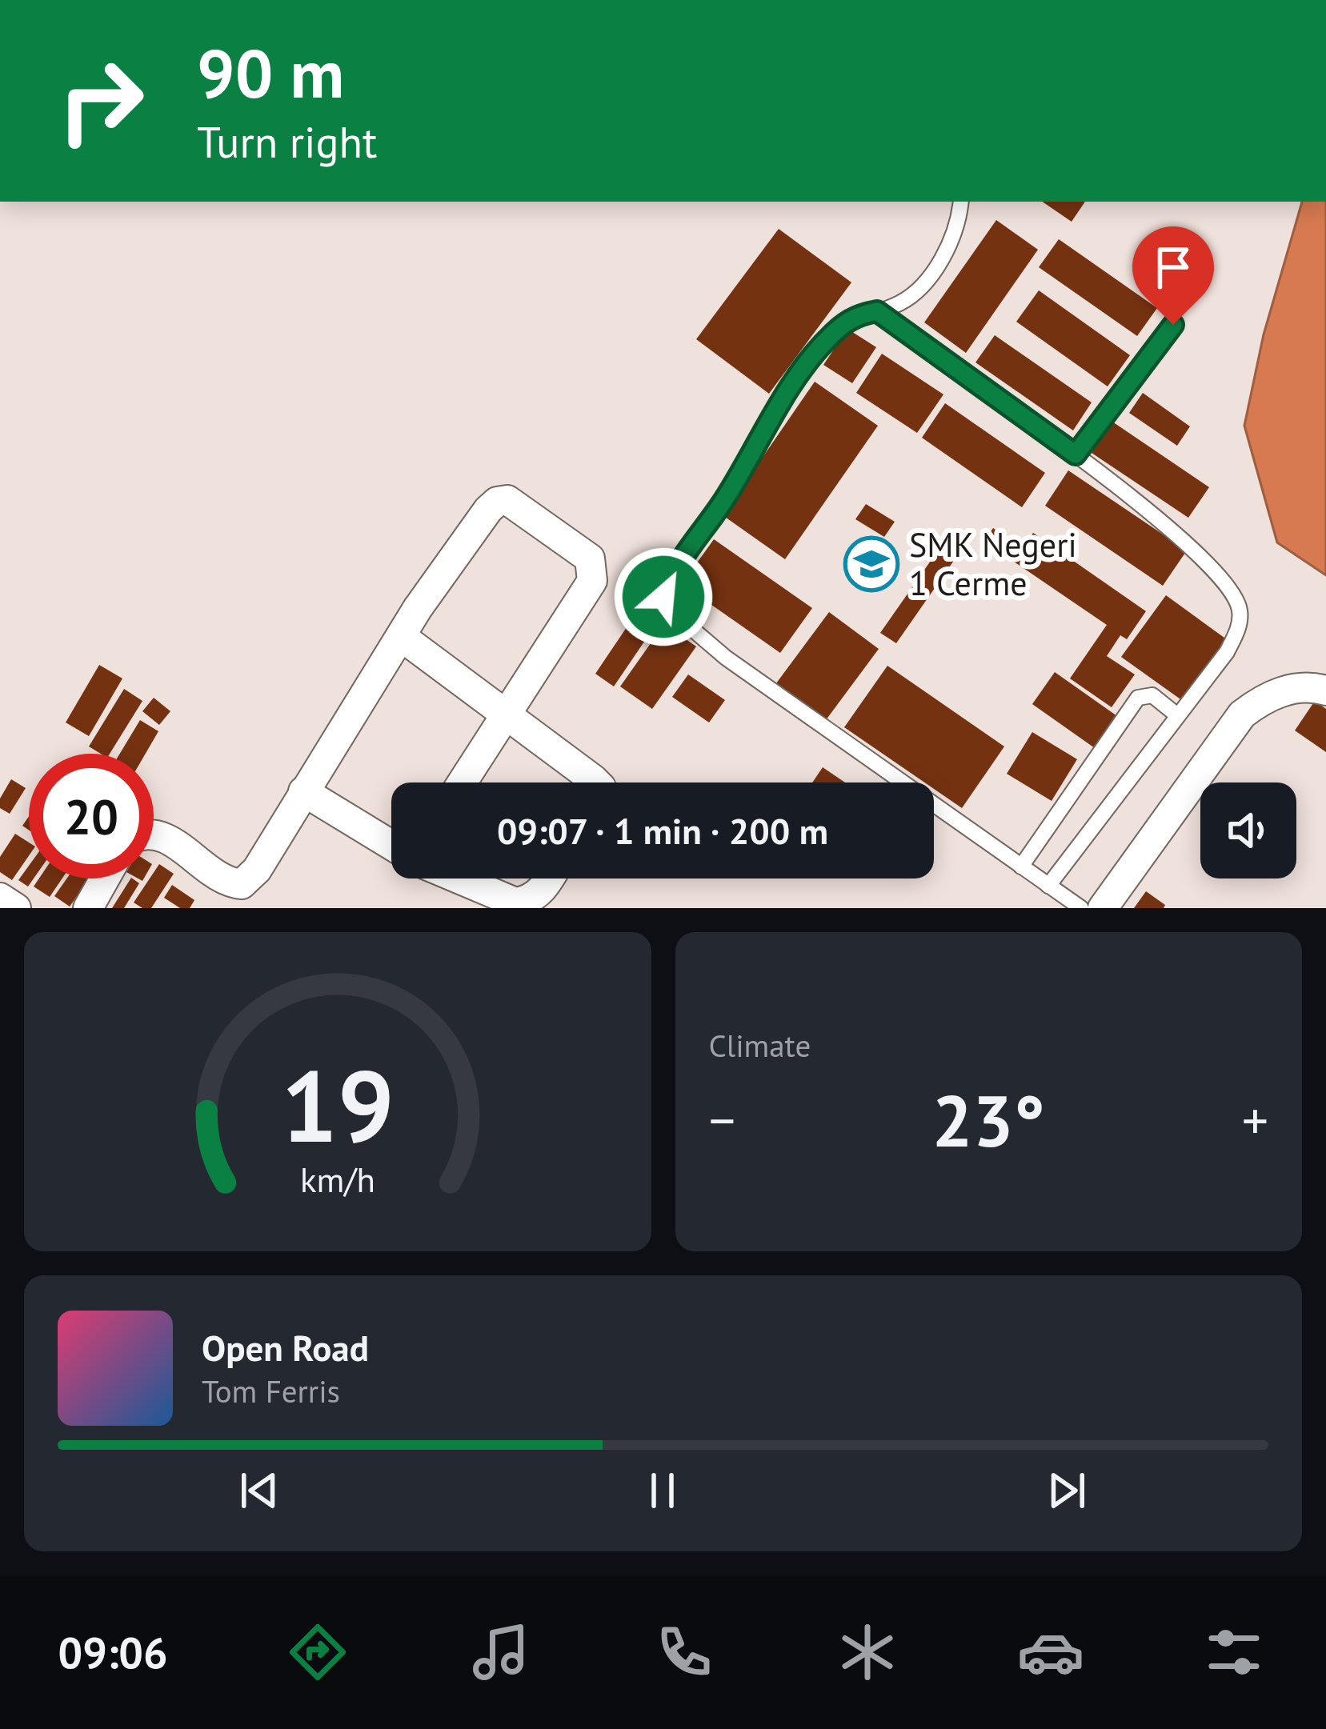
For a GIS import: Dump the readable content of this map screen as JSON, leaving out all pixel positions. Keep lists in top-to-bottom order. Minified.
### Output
{"places":{"school or university":["SMK Negeri 1 Cerme"]},"page":{"turn":["90 m","Turn right"],"limit":"20","trip":"09:07 · 1 min · 200 m","tile":"Climate","heat":["−","23°","+"],"song":["Open Road","Tom Ferris"],"tabs":"09:06","gauge":["19","km/h"]}}
